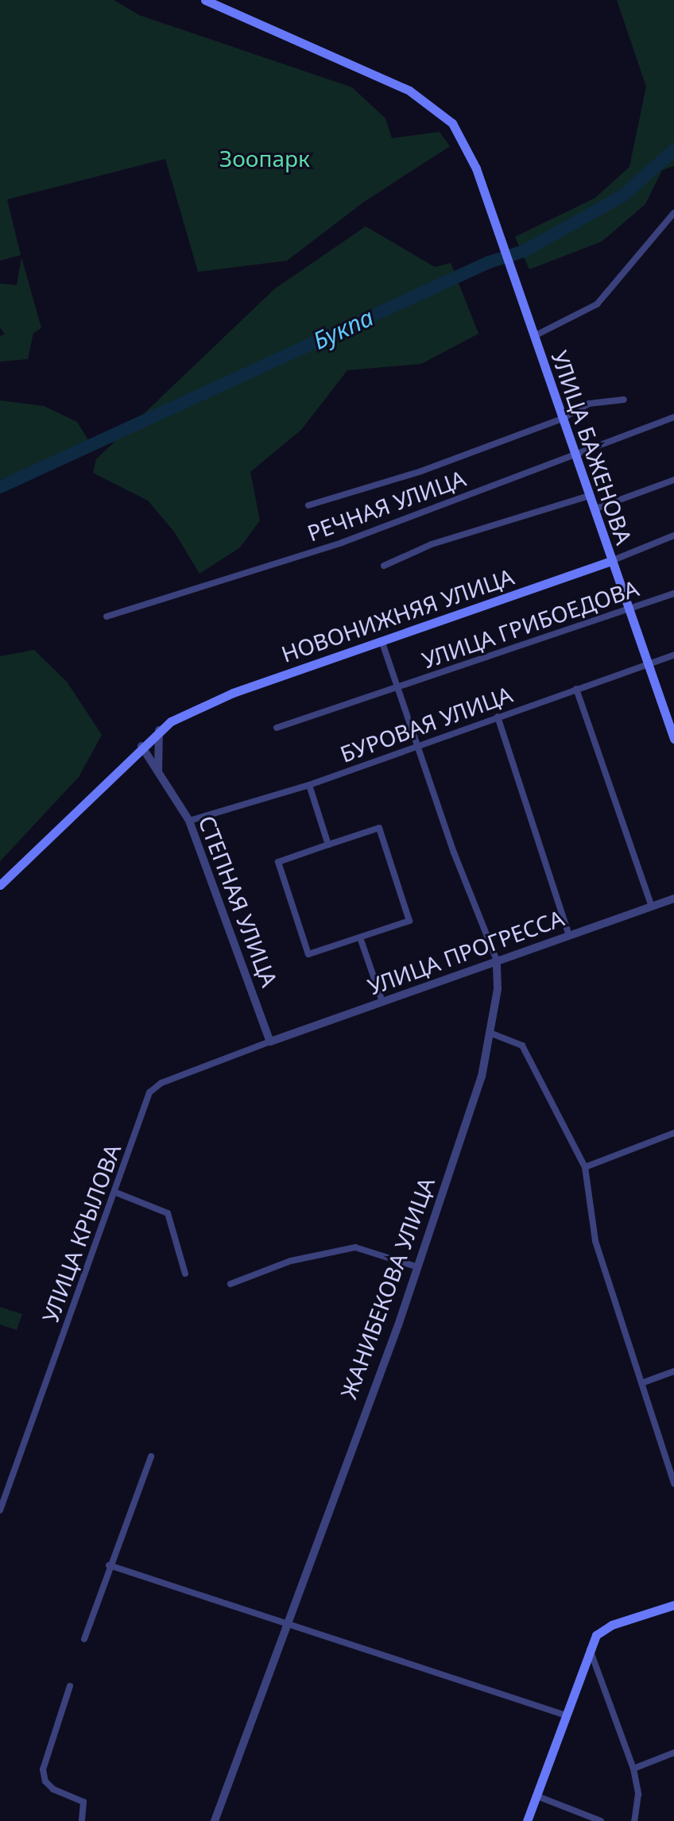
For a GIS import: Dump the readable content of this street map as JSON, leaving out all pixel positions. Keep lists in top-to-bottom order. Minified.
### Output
{"streets":{"main road":["УЛИЦА БАЖЕНОВА","НОВОНИЖНЯЯ УЛИЦА"],"street":["РЕЧНАЯ УЛИЦА","УЛИЦА ГРИБОЕДОВА","БУРОВАЯ УЛИЦА","СТЕПНАЯ УЛИЦА","УЛИЦА ПРОГРЕССА","УЛИЦА КРЫЛОВА","ЖАНИБЕКОВА УЛИЦА"]},"crossings":[["УЛИЦА БАЖЕНОВА","РЕЧНАЯ УЛИЦА"],["УЛИЦА БАЖЕНОВА","НОВОНИЖНЯЯ УЛИЦА"],["УЛИЦА БАЖЕНОВА","УЛИЦА ГРИБОЕДОВА"],["УЛИЦА БАЖЕНОВА","БУРОВАЯ УЛИЦА"],["НОВОНИЖНЯЯ УЛИЦА","СТЕПНАЯ УЛИЦА"],["БУРОВАЯ УЛИЦА","СТЕПНАЯ УЛИЦА"],["СТЕПНАЯ УЛИЦА","УЛИЦА ПРОГРЕССА"],["СТЕПНАЯ УЛИЦА","УЛИЦА КРЫЛОВА"],["УЛИЦА ПРОГРЕССА","УЛИЦА КРЫЛОВА"],["УЛИЦА ПРОГРЕССА","ЖАНИБЕКОВА УЛИЦА"]],"water":["Букпа"],"parks":["Зоопарк"]}
